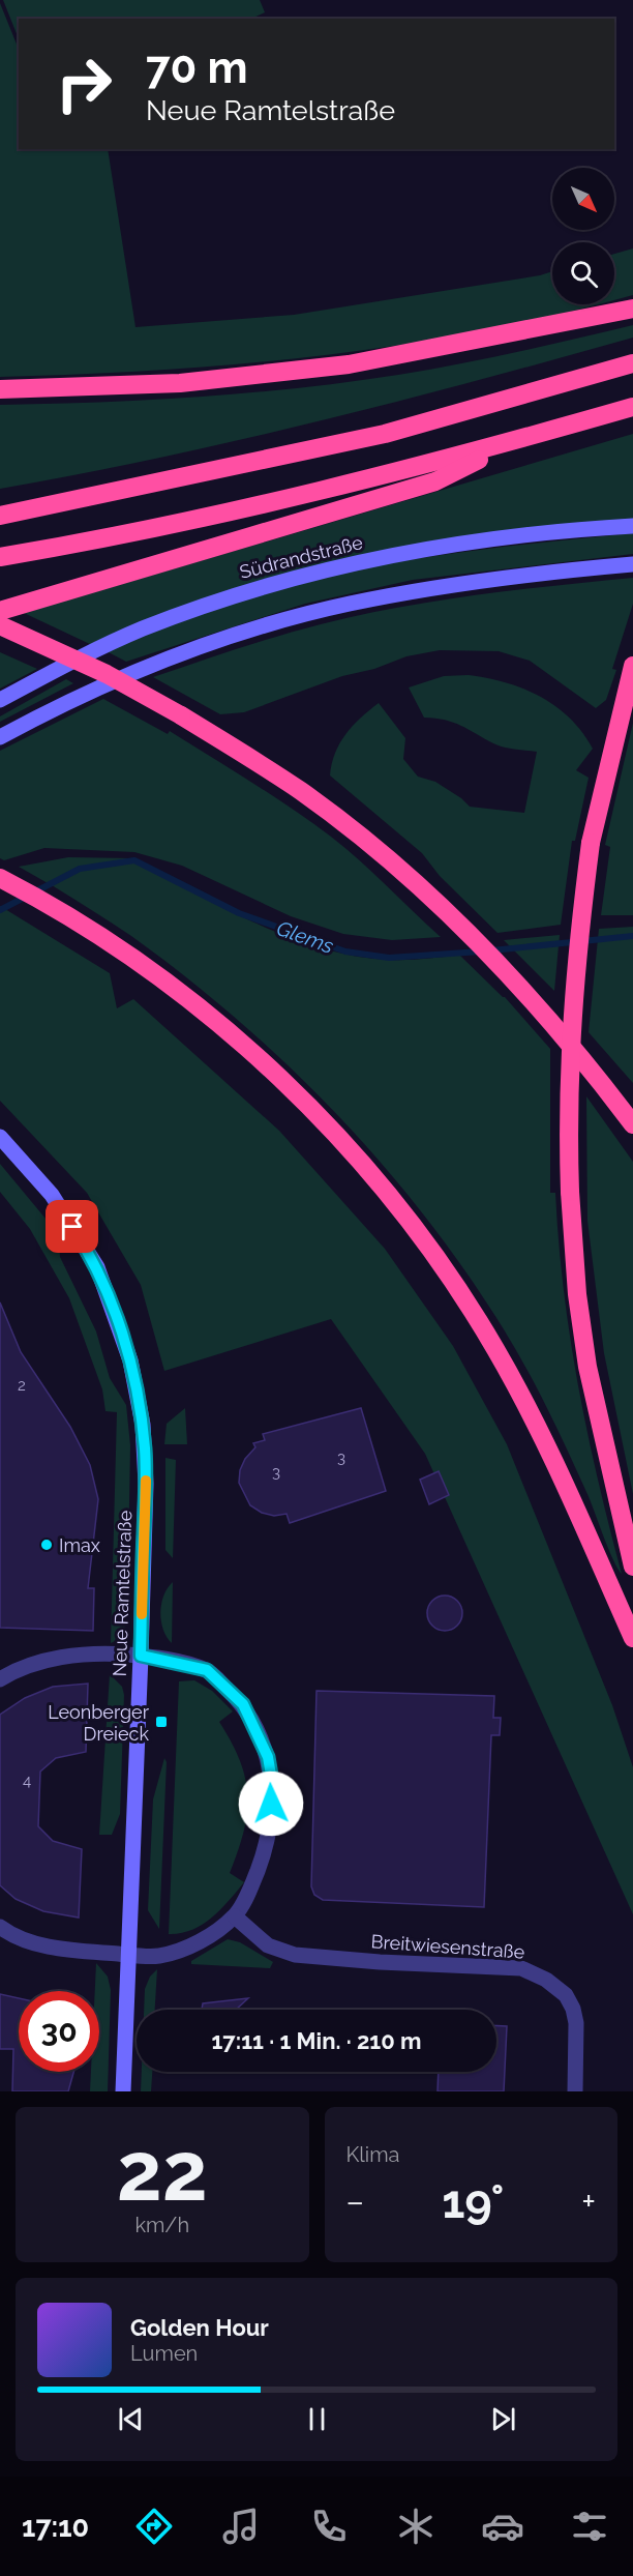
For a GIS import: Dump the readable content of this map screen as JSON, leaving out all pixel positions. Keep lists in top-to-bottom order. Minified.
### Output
{"streets":{"main road":["Südrandstraße","Neue Ramtelstraße"],"street":["Breitwiesenstraße"]},"water":["Glems"],"places":{"other":["Imax"],"transit":["Leonberger Dreieck"]},"house_numbers":["2","3","3","4"],"north":"bottom right","page":{"turn":["70 m","Neue Ramtelstraße"],"limit":"30","trip":"17:11 · 1 Min. · 210 m","tile":[["22","km/h"],"Klima"],"heat":["−","19°","+"],"song":["Golden Hour","Lumen"],"tabs":"17:10"}}
